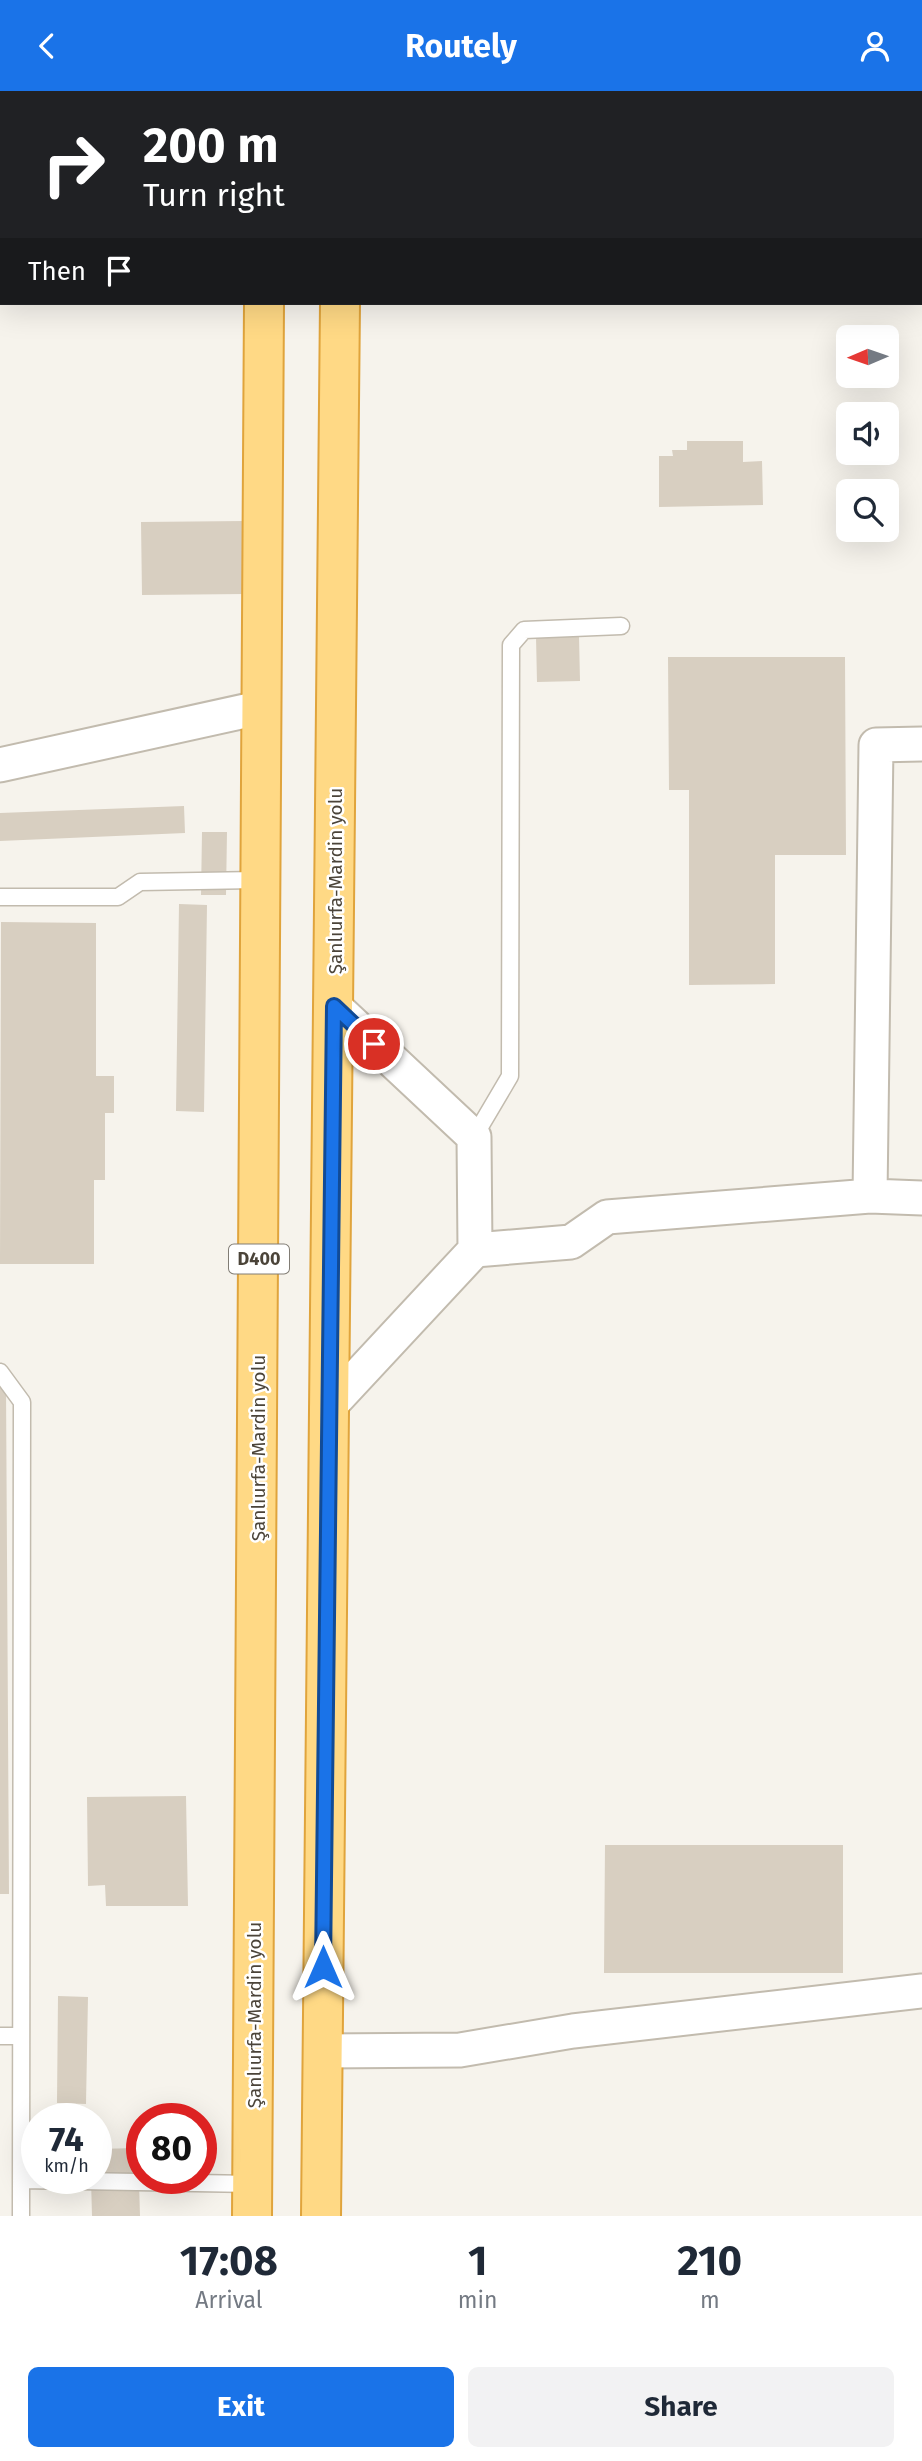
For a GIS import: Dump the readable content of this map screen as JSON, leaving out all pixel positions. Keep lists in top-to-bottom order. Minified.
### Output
{"streets":{"highway":["Şanlıurfa-Mardin yolu","D400"]},"north":"left","page":{"header":"Routely","turn":["200 m","Turn right"],"then":"Then","speed":"74 km/h","limit":"80","eta":["17:08","Arrival","1","min","210","m"],"buttons":["Exit","Share"]}}
